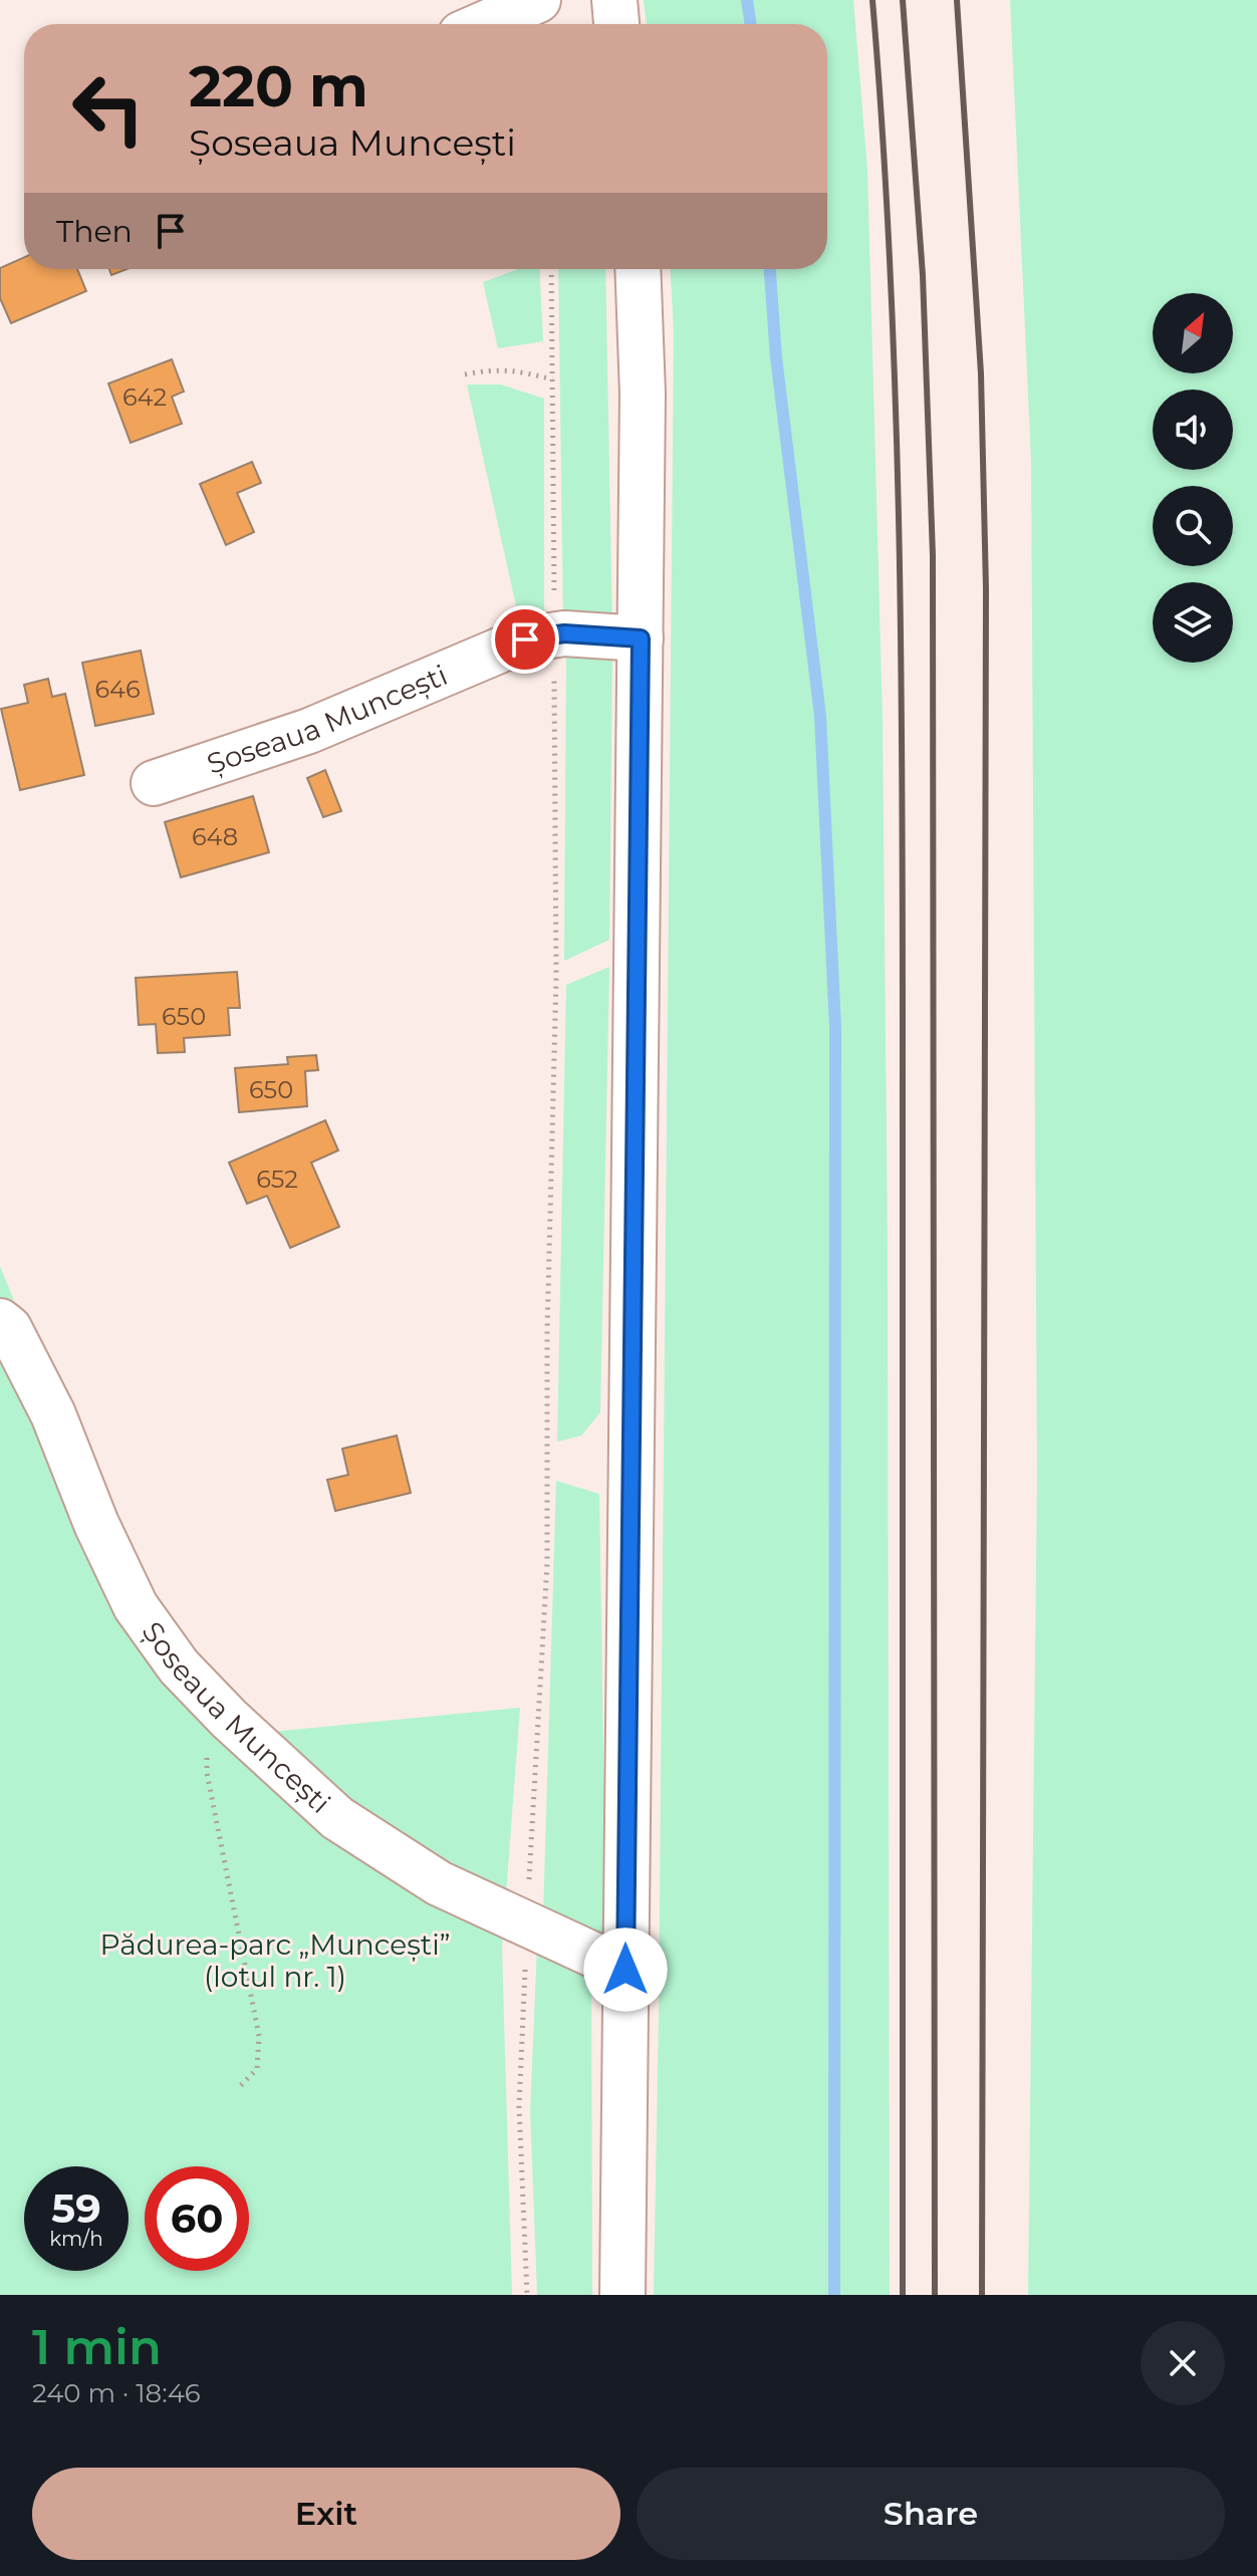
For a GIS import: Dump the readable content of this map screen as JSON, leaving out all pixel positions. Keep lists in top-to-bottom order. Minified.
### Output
{"streets":{"main road":["Șoseaua Muncești"]},"parks":["Pădurea-parc „Muncești” (lotul nr. 1)"],"house_numbers":["642","646","648","650","650","652"],"north":"top right","page":{"turn":["220 m","Șoseaua Muncești"],"then":"Then","speed":"59 km/h","limit":"60","heading":["1 min","240 m · 18:46"],"buttons":["Exit","Share"]}}
